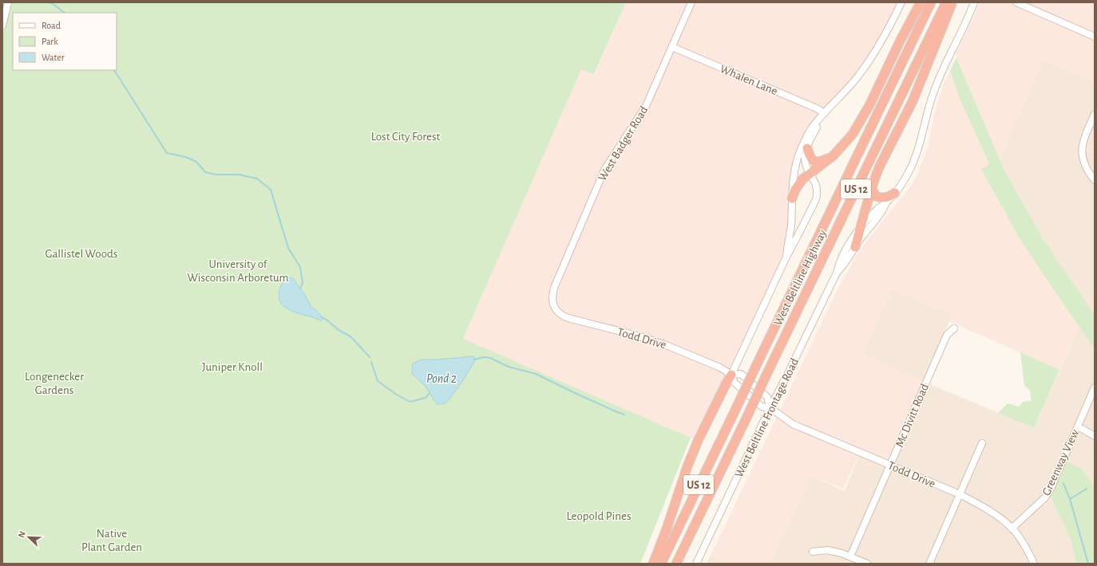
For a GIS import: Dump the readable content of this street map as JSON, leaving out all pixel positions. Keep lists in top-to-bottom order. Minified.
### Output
{"streets":{"highway":["US 12","West Beltline Highway"],"street":["Whalen Lane","West Badger Road","Todd Drive","Mc Divitt Road","West Beltline Frontage Road","Greenway View"]},"crossings":[["Whalen Lane","West Badger Road"],["West Badger Road","Todd Drive"],["Todd Drive","Mc Divitt Road"],["Todd Drive","West Beltline Frontage Road"],["Todd Drive","Greenway View"]],"water":["Pond 2"],"parks":["Lost City Forest","Gallistel Woods","University of Wisconsin Arboretum","Juniper Knoll","Longenecker Gardens","Leopold Pines","Native Plant Garden"],"legend":["Road","Park","Water"],"north":"top left"}
